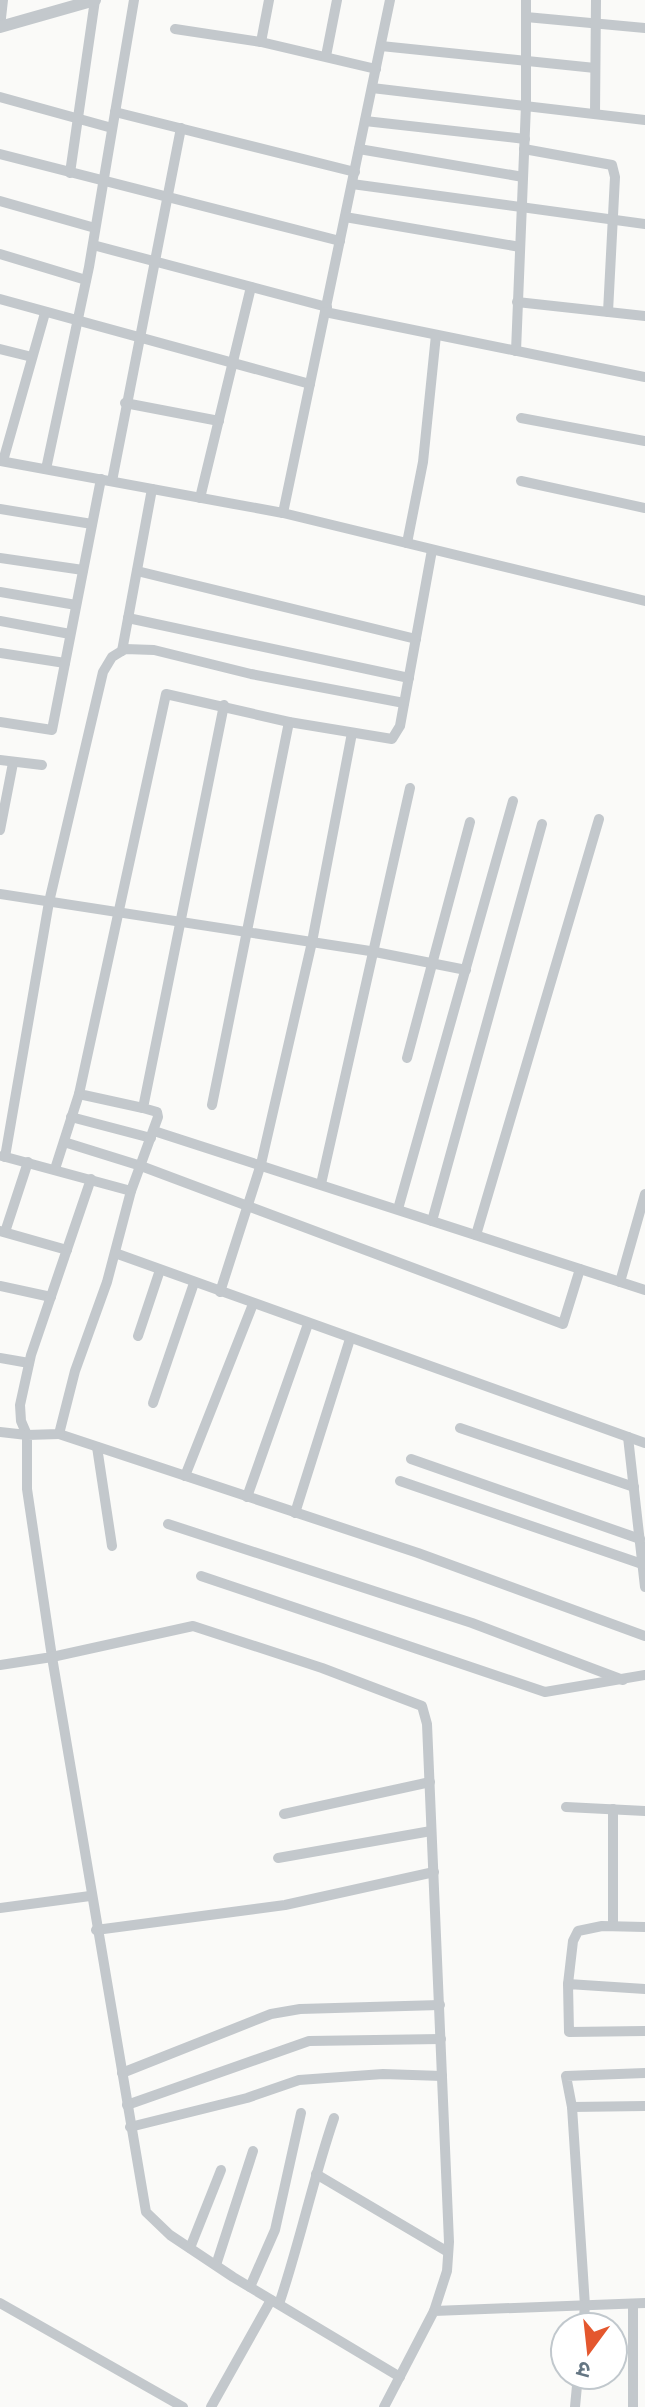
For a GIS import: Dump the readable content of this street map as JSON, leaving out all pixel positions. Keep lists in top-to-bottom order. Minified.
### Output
{"north":"bottom"}
